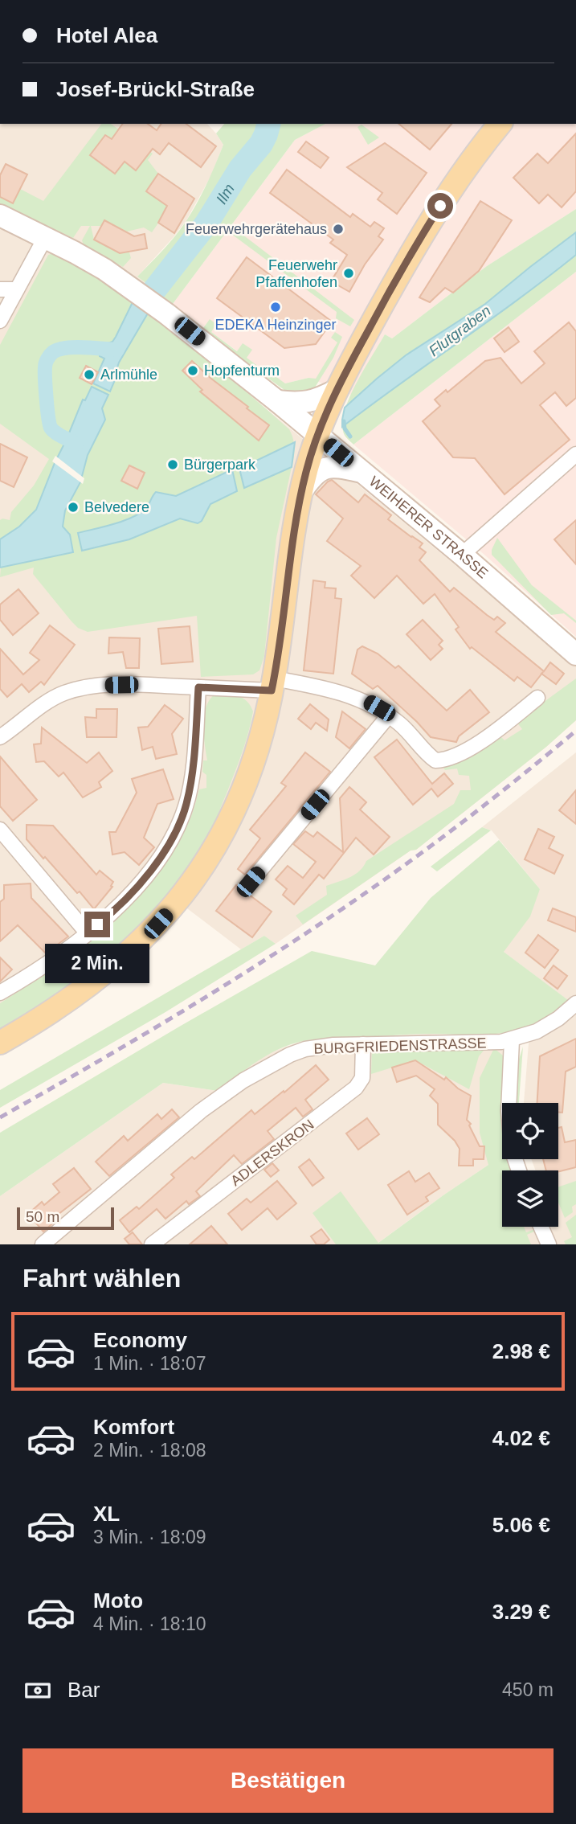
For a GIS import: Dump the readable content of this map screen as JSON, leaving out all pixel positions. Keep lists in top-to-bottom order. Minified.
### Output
{"streets":{"street":["WEIHERER STRASSE","BURGFRIEDENSTRASSE","ADLERSKRON"]},"crossings":[["BURGFRIEDENSTRASSE","ADLERSKRON"]],"water":["Ilm","Flutgraben"],"places":["Feuerwehrgerätehaus","Feuerwehr Pfaffenhofen","EDEKA Heinzinger","Hopfenturm","Arlmühle","Bürgerpark","Belvedere"],"scale_bar":"50 m","page":{"banner":["Hotel Alea","Josef-Brückl-Straße"],"bubble":"2 Min.","scale":"50 m","heading":"Fahrt wählen","list":[{"name":"Economy","note":"1 Min. · 18:07","value":"2.98 €"},{"name":"Komfort","note":"2 Min. · 18:08","value":"4.02 €"},{"name":"XL","note":"3 Min. · 18:09","value":"5.06 €"},{"name":"Moto","note":"4 Min. · 18:10","value":"3.29 €"}],"pay":["Bar","450 m"],"buttons":"Bestätigen"}}
